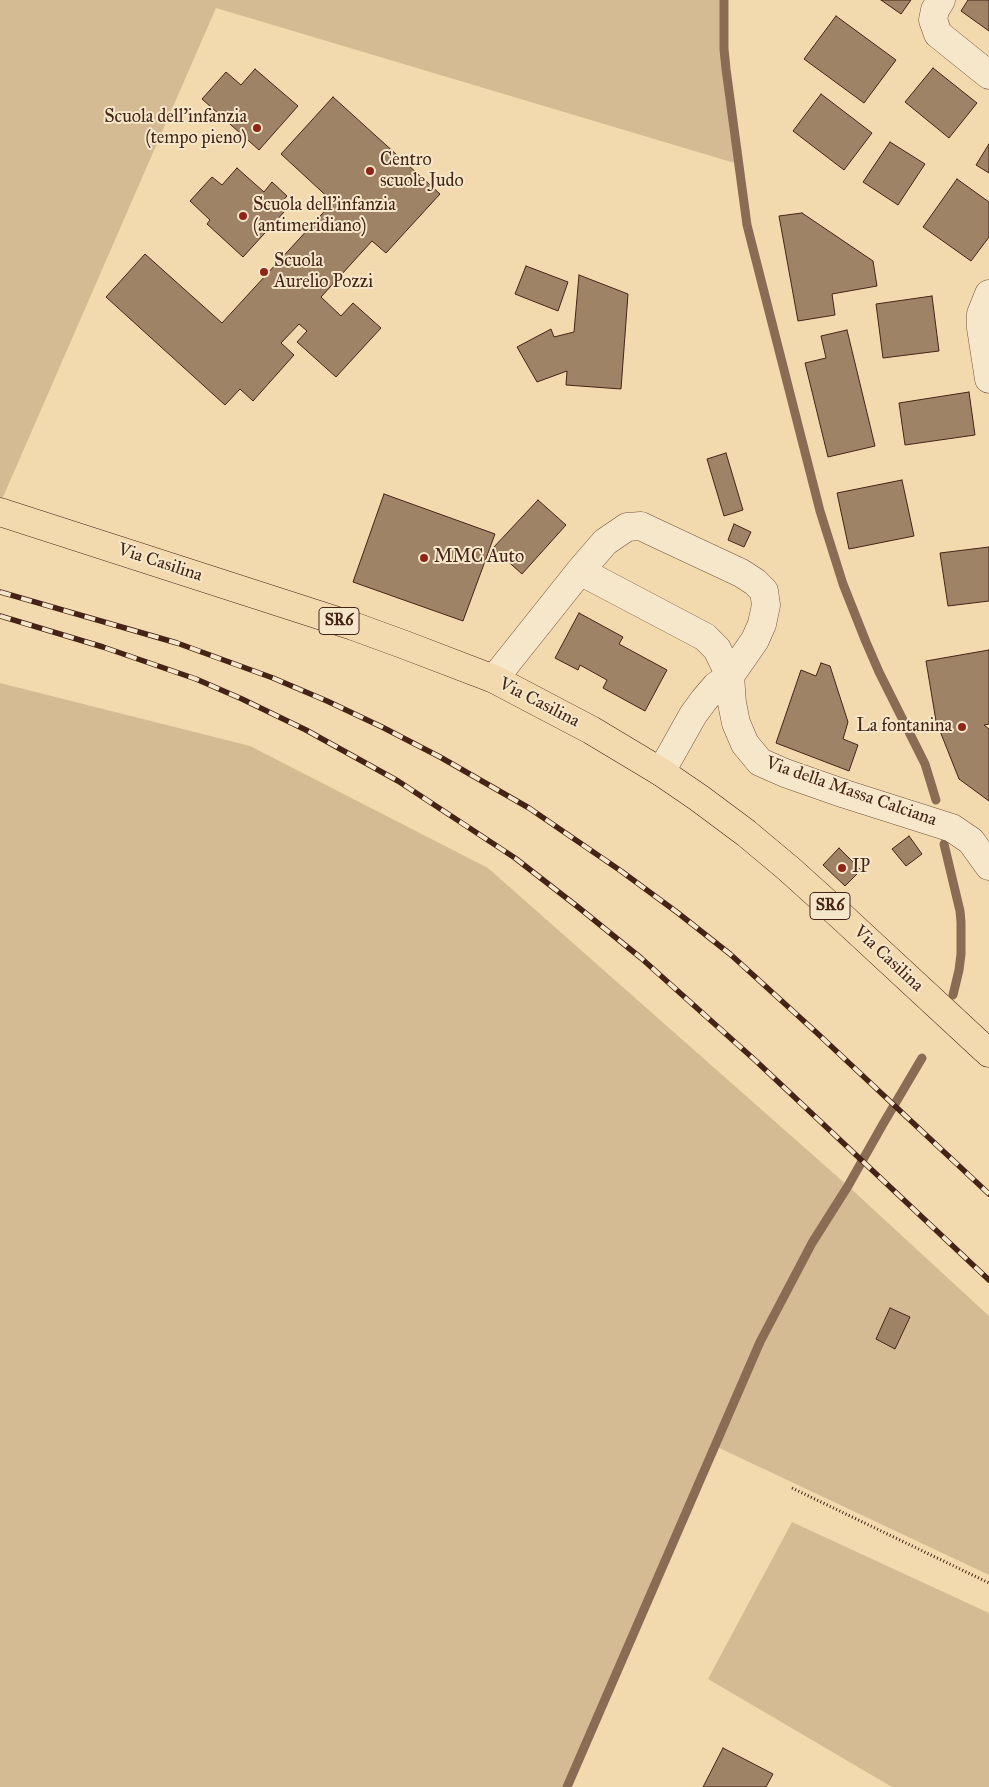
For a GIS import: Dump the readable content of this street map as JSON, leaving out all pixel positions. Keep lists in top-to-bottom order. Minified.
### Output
{"streets":{"main road":["Via Casilina","SR6"],"street":["Via della Massa Calciana"]},"places":["Scuola dell'infanzia (tempo pieno)","Centro scuole Judo","Scuola dell'infanzia (antimeridiano)","Scuola Aurelio Pozzi","MMC Auto","La fontanina","IP"]}
